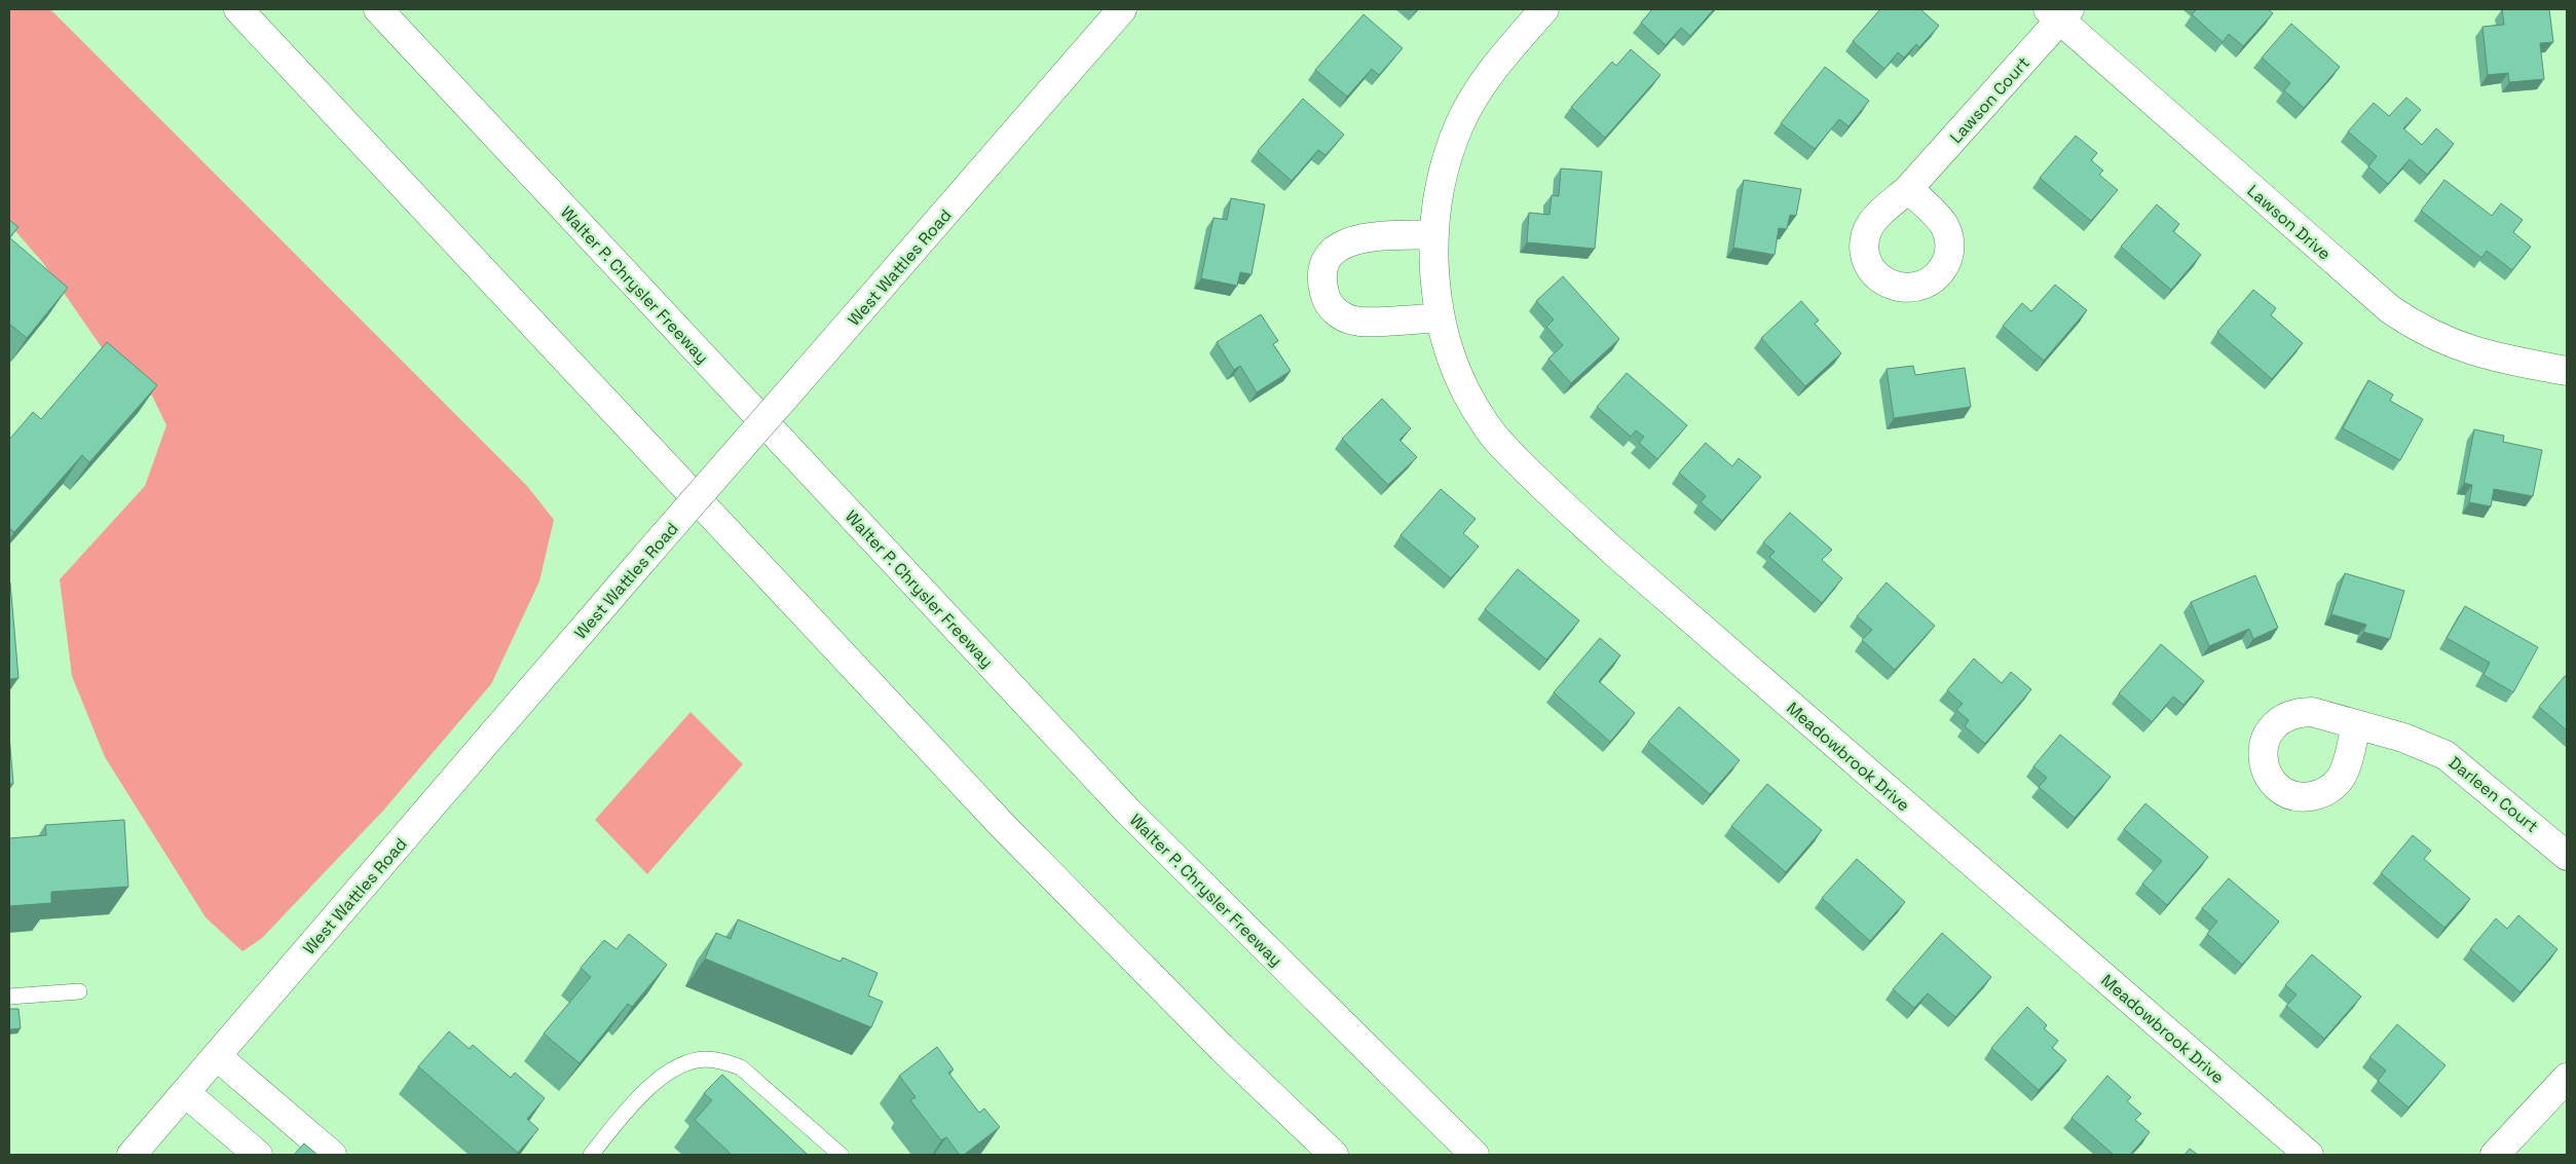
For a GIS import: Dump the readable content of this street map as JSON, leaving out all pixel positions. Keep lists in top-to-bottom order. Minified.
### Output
{"streets":{"main road":["Lawson Court","Lawson Drive","West Wattles Road","Walter P. Chrysler Freeway","Meadowbrook Drive","Darleen Court"]},"crossings":[["Lawson Court","Lawson Drive"]]}
